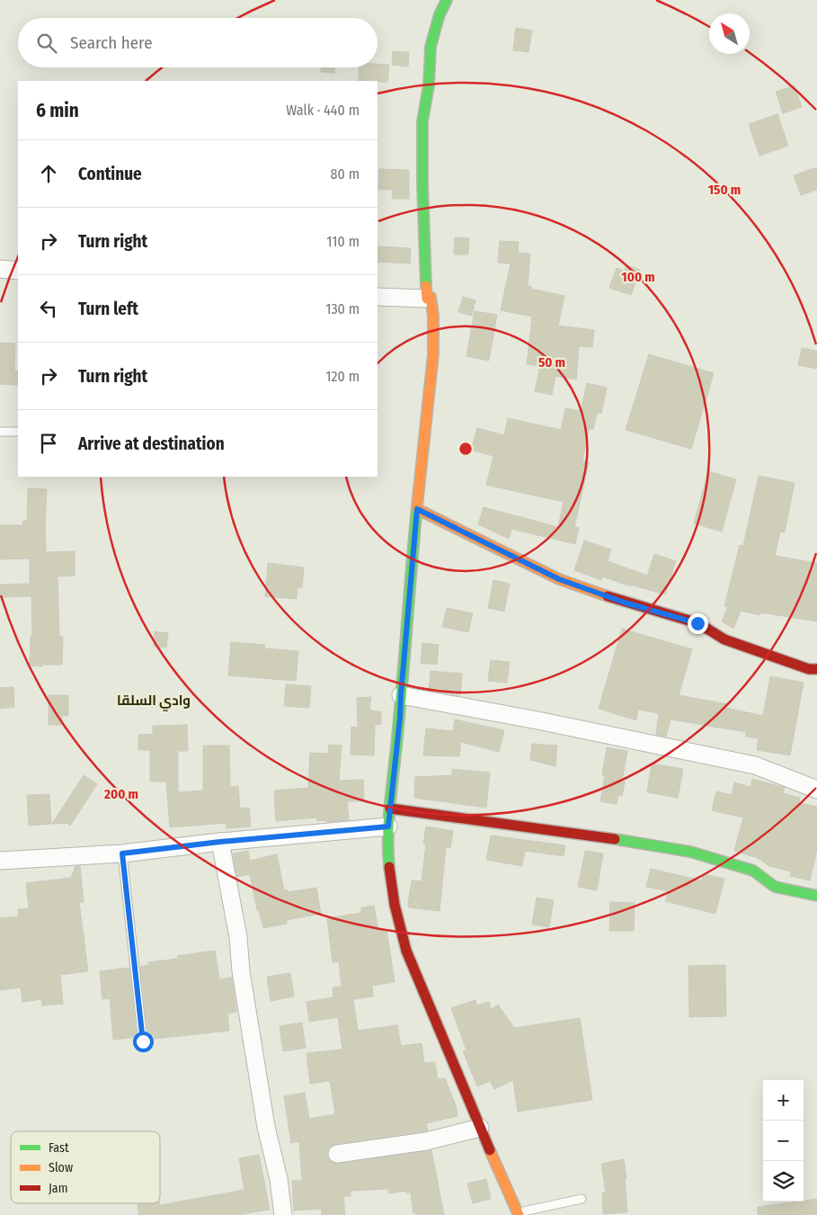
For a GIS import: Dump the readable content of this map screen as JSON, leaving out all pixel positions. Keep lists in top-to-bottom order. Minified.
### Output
{"districts":["وادي السلقا"],"legend":["Fast","Slow","Jam"],"north":"top left","page":{"search":"Search here","heading":["6 min","Walk · 440 m"],"list":[["Continue","80 m"],["Turn right","110 m"],["Turn left","130 m"],["Turn right","120 m"],"Arrive at destination"],"map_buttons":["+","−"]},"rings":["150 m","100 m","50 m","200 m"]}
